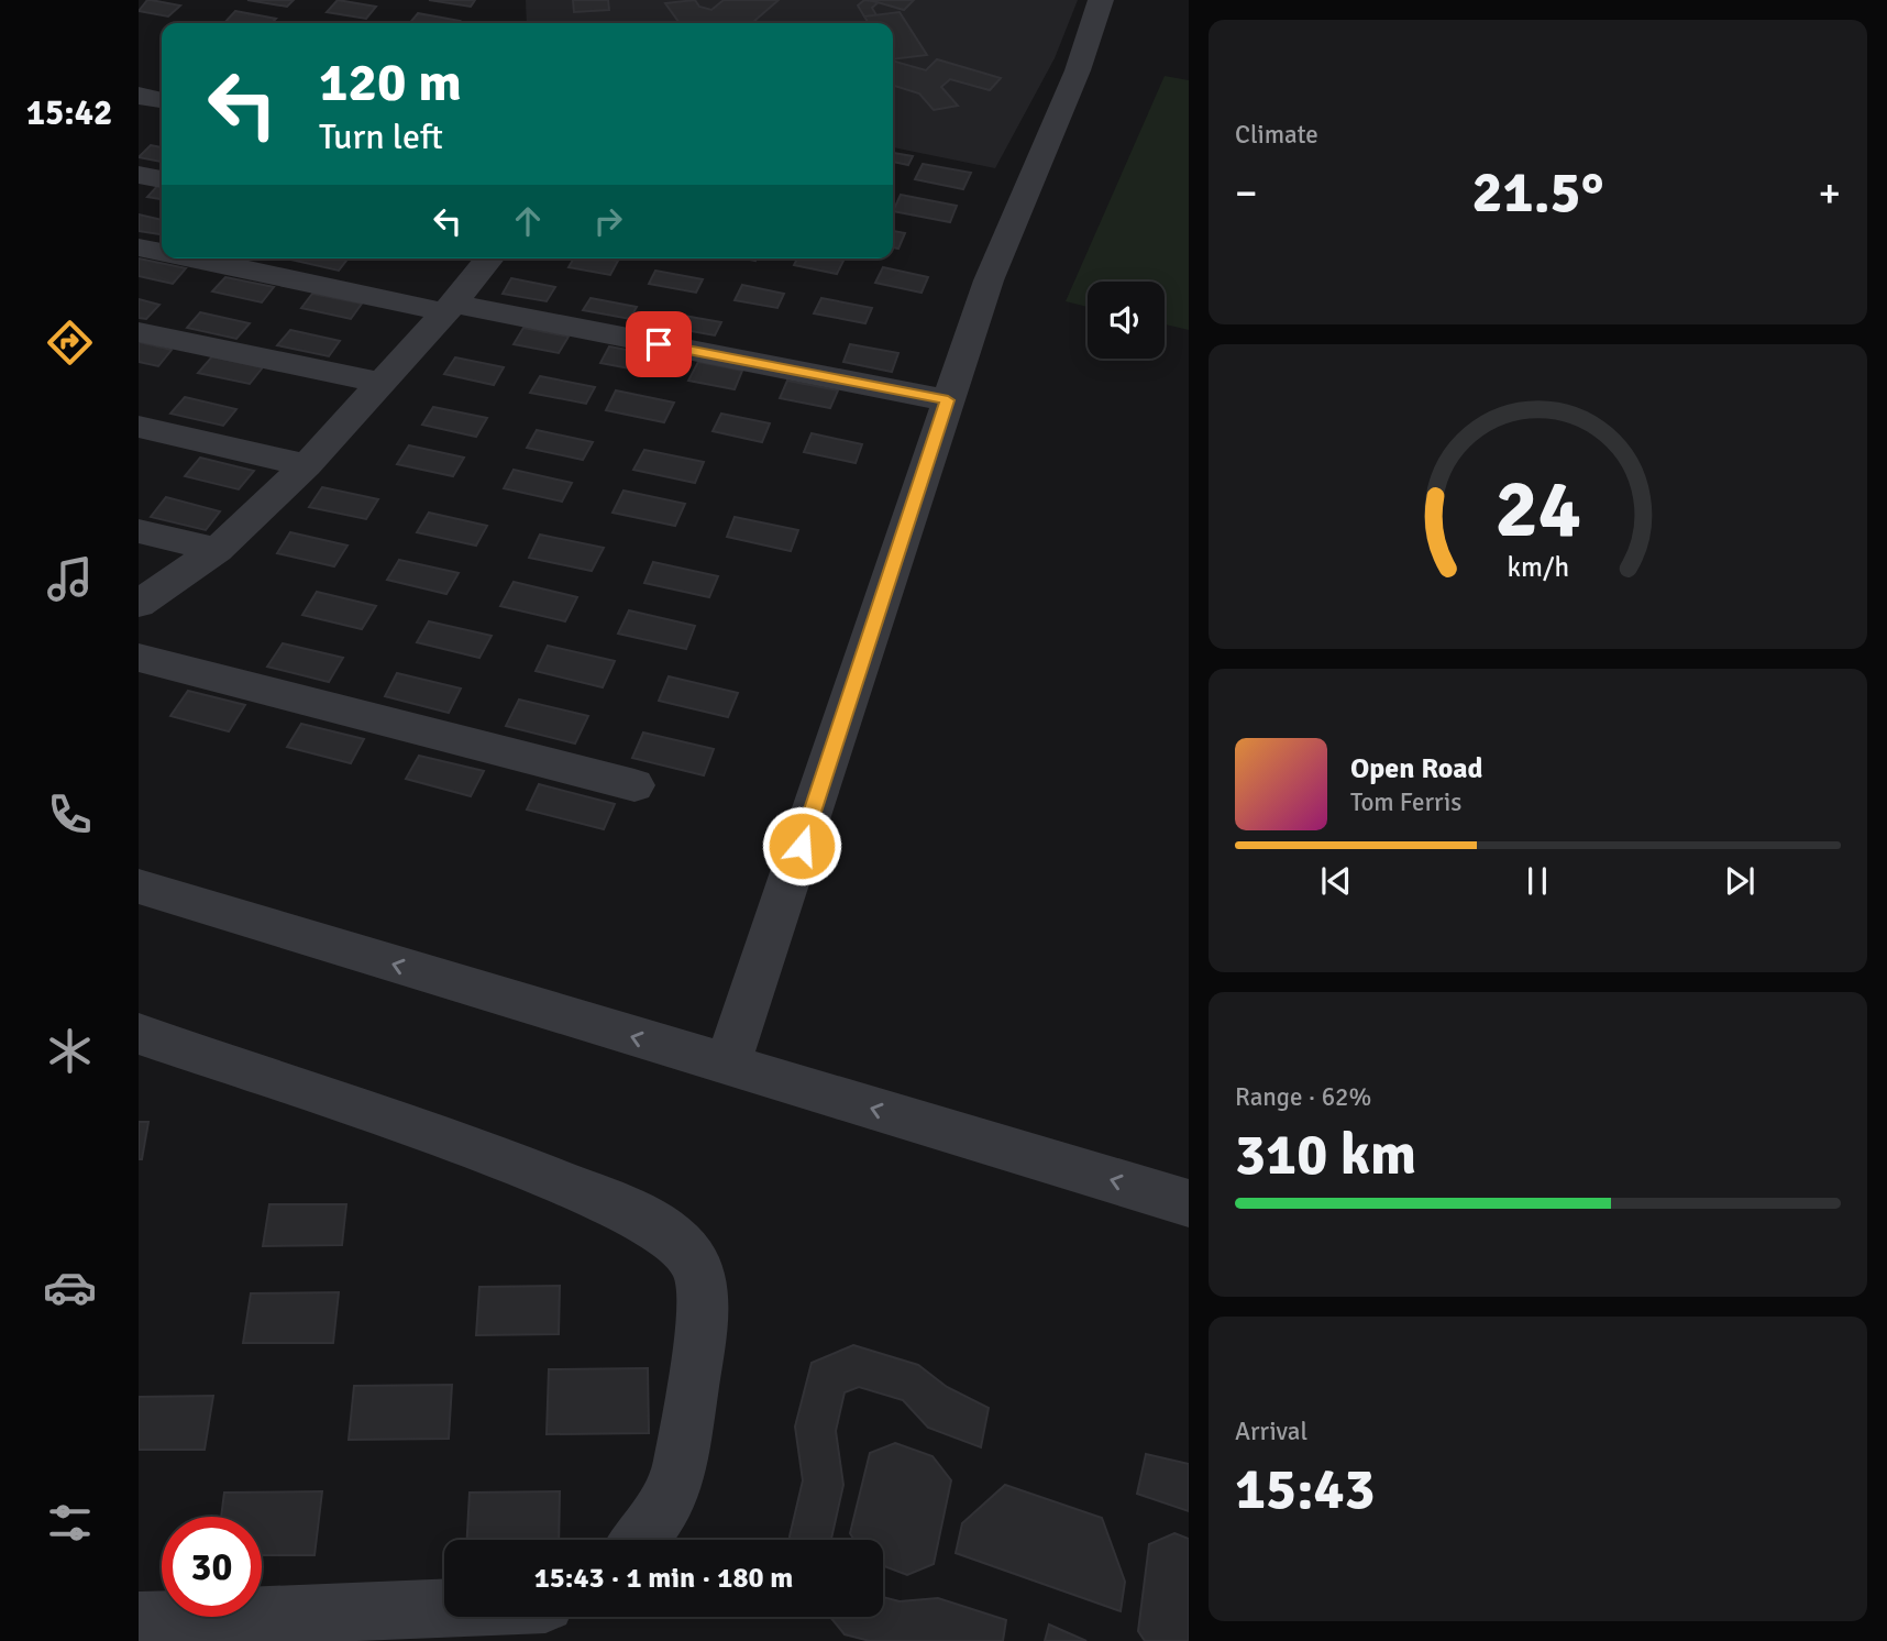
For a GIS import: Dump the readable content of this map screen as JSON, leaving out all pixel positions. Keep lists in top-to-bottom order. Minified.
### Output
{"page":{"tabs":"15:42","tile":["Climate",["Range · 62%","310 km"],["Arrival","15:43"]],"turn":["120 m","Turn left"],"heat":["−","21.5°","+"],"song":["Open Road","Tom Ferris"],"limit":"30","trip":"15:43 · 1 min · 180 m","gauge":["24","km/h"]}}
